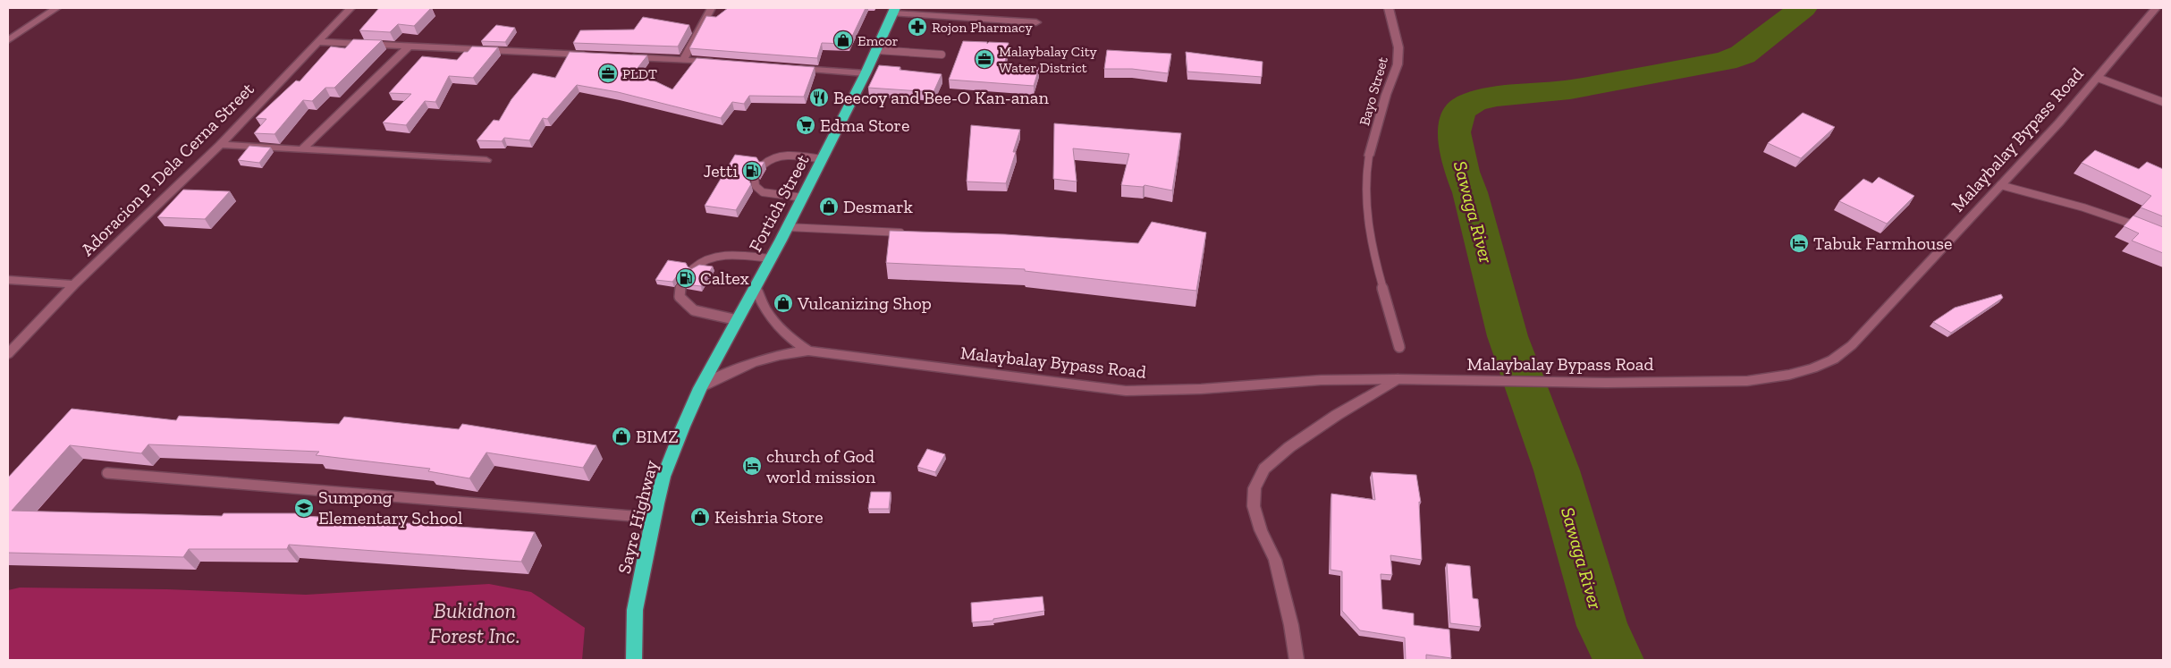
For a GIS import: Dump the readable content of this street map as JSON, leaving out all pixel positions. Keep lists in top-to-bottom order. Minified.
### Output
{"streets":{"highway":["Fortich Street","Sayre Highway"],"street":["Bayo Street","Malaybalay Bypass Road","Adoracion P. Dela Cerna Street"]},"crossings":[["Malaybalay Bypass Road","Fortich Street"],["Malaybalay Bypass Road","Sayre Highway"],["Fortich Street","Sayre Highway"]],"water":["Sawaga River"],"parks":["Bukidnon Forest Inc."],"places":{"pharmacy":["Rojon Pharmacy"],"shop":["Emcor","Desmark","Vulcanizing Shop","BIMZ","Keishria Store"],"office":["Malaybalay City Water District","PLDT"],"restaurant":["Beecoy and Bee-O Kan-anan"],"supermarket":["Edma Store"],"fuel station":["Jetti","Caltex"],"hotel":["Tabuk Farmhouse","church of God world mission"],"school or university":["Sumpong Elementary School"]}}
